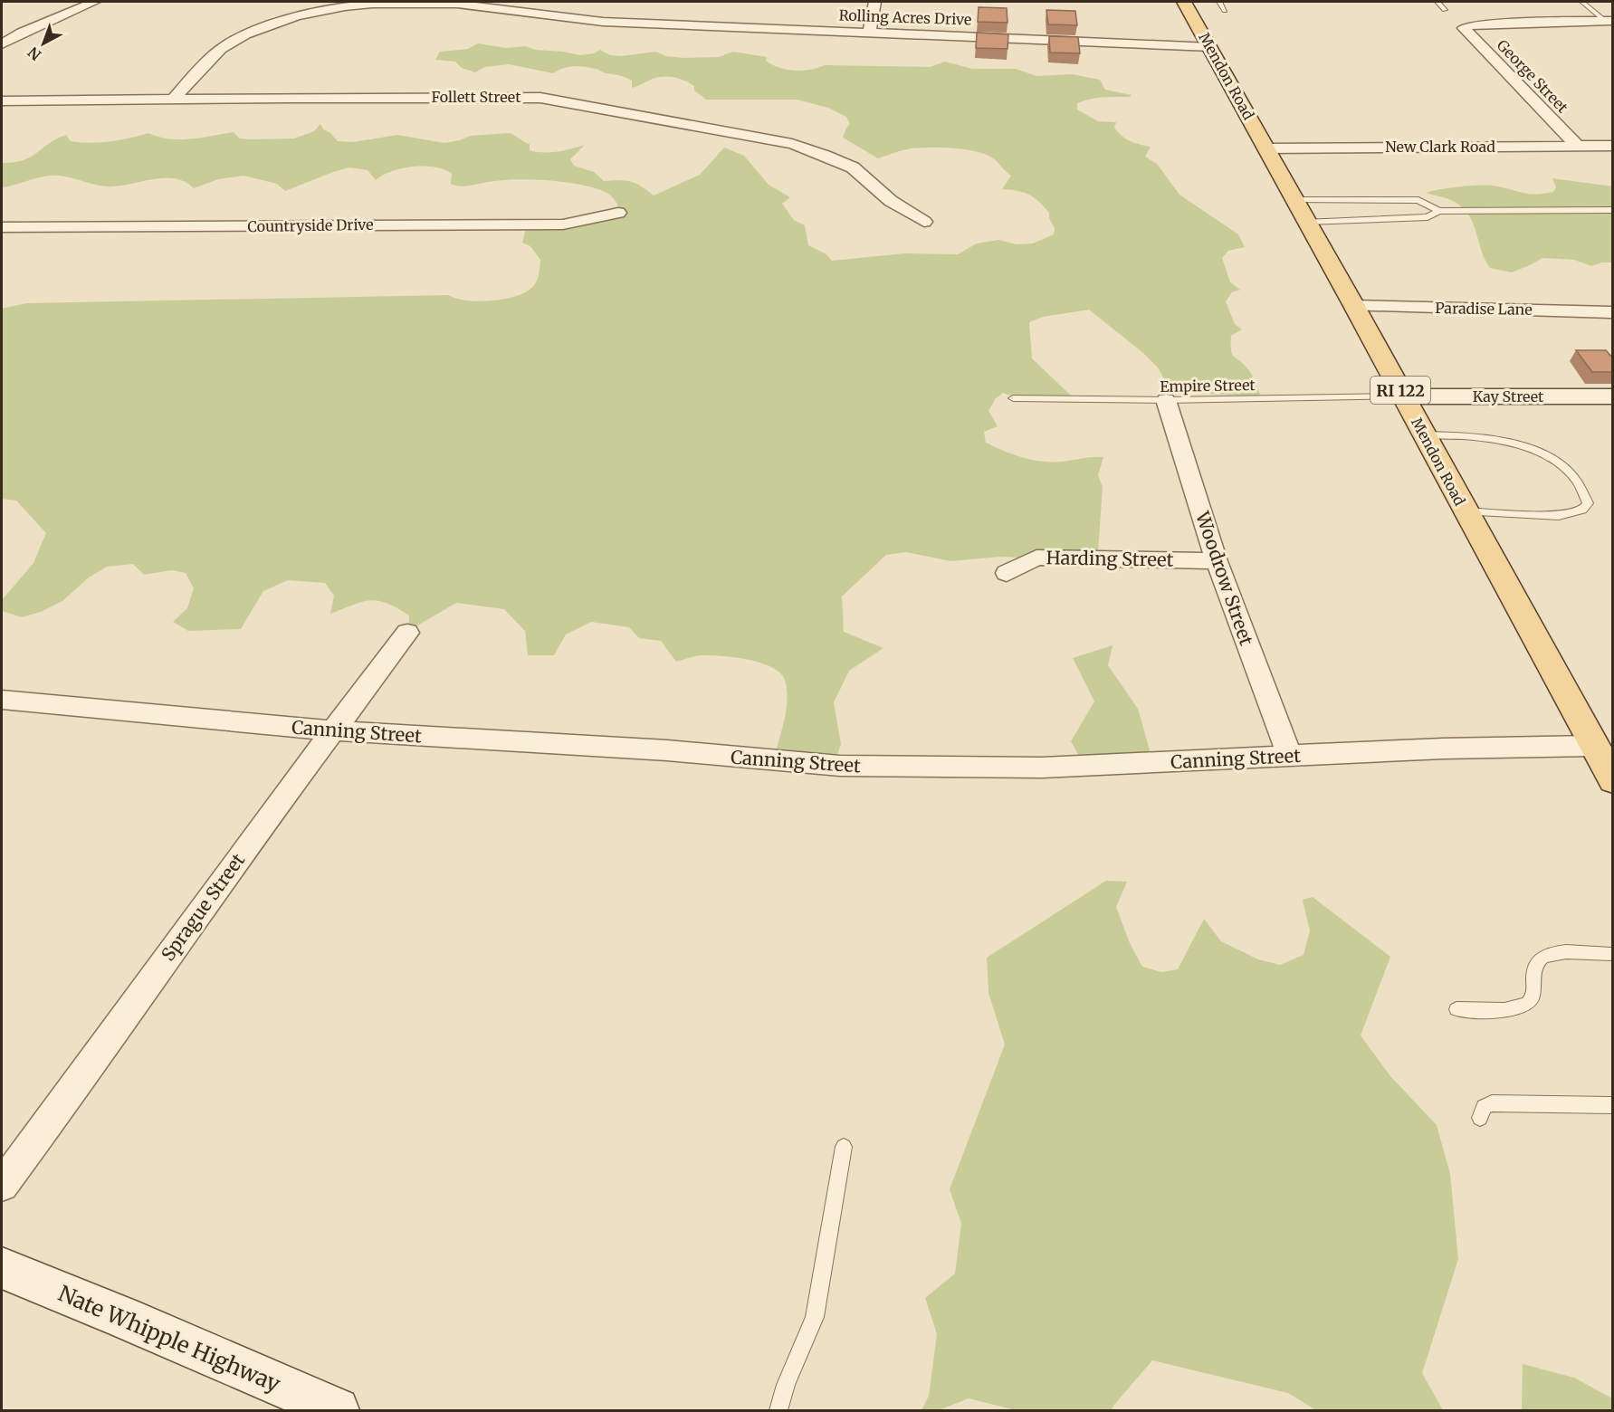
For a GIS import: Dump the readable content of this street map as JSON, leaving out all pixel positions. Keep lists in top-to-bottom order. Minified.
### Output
{"streets":{"main road":["Mendon Road","RI 122","Kay Street","Nate Whipple Highway"],"street":["Rolling Acres Drive","George Street","Follett Street","New Clark Road","Countryside Drive","Paradise Lane","Harding Street","Woodrow Street","Canning Street","Sprague Street"],"lane":["Empire Street"]},"crossings":[["Rolling Acres Drive","Mendon Road"],["Rolling Acres Drive","Follett Street"],["Mendon Road","New Clark Road"],["Mendon Road","Paradise Lane"],["Mendon Road","Empire Street"],["Mendon Road","Kay Street"],["Mendon Road","Canning Street"],["George Street","New Clark Road"],["Empire Street","Kay Street"],["Empire Street","Woodrow Street"],["Harding Street","Woodrow Street"],["Woodrow Street","Canning Street"],["Canning Street","Sprague Street"]],"north":"bottom left"}
